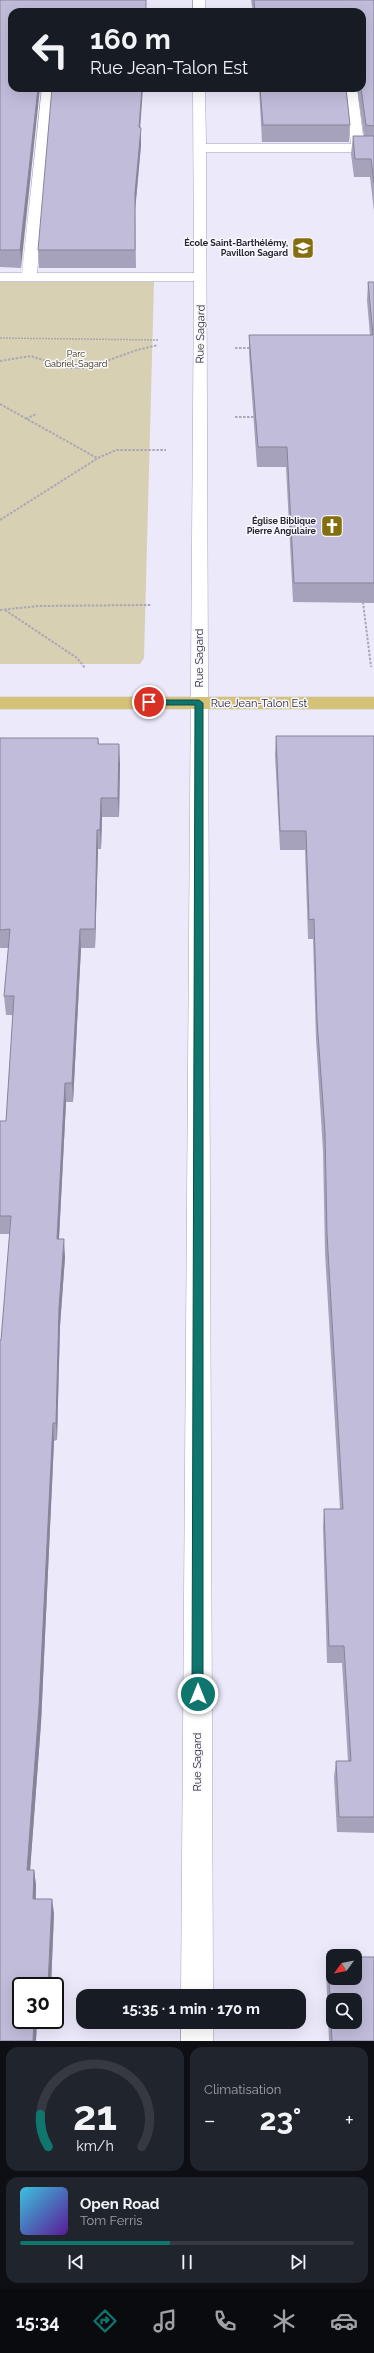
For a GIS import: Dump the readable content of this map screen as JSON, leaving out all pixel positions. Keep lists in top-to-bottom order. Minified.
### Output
{"streets":{"main road":["Rue Jean-Talon Est"],"street":["Rue Sagard"]},"crossings":[["Rue Sagard","Rue Jean-Talon Est"]],"parks":["Parc Gabriel-Sagard"],"places":{"school or university":["École Saint-Barthélémy, Pavillon Sagard"],"church":["Église Biblique Pierre Angulaire"]},"north":"bottom left","page":{"turn":["160 m","Rue Jean-Talon Est"],"limit":"30","trip":"15:35 · 1 min · 170 m","tile":"Climatisation","heat":["−","23°","+"],"song":["Open Road","Tom Ferris"],"tabs":"15:34","gauge":["21","km/h"]}}
